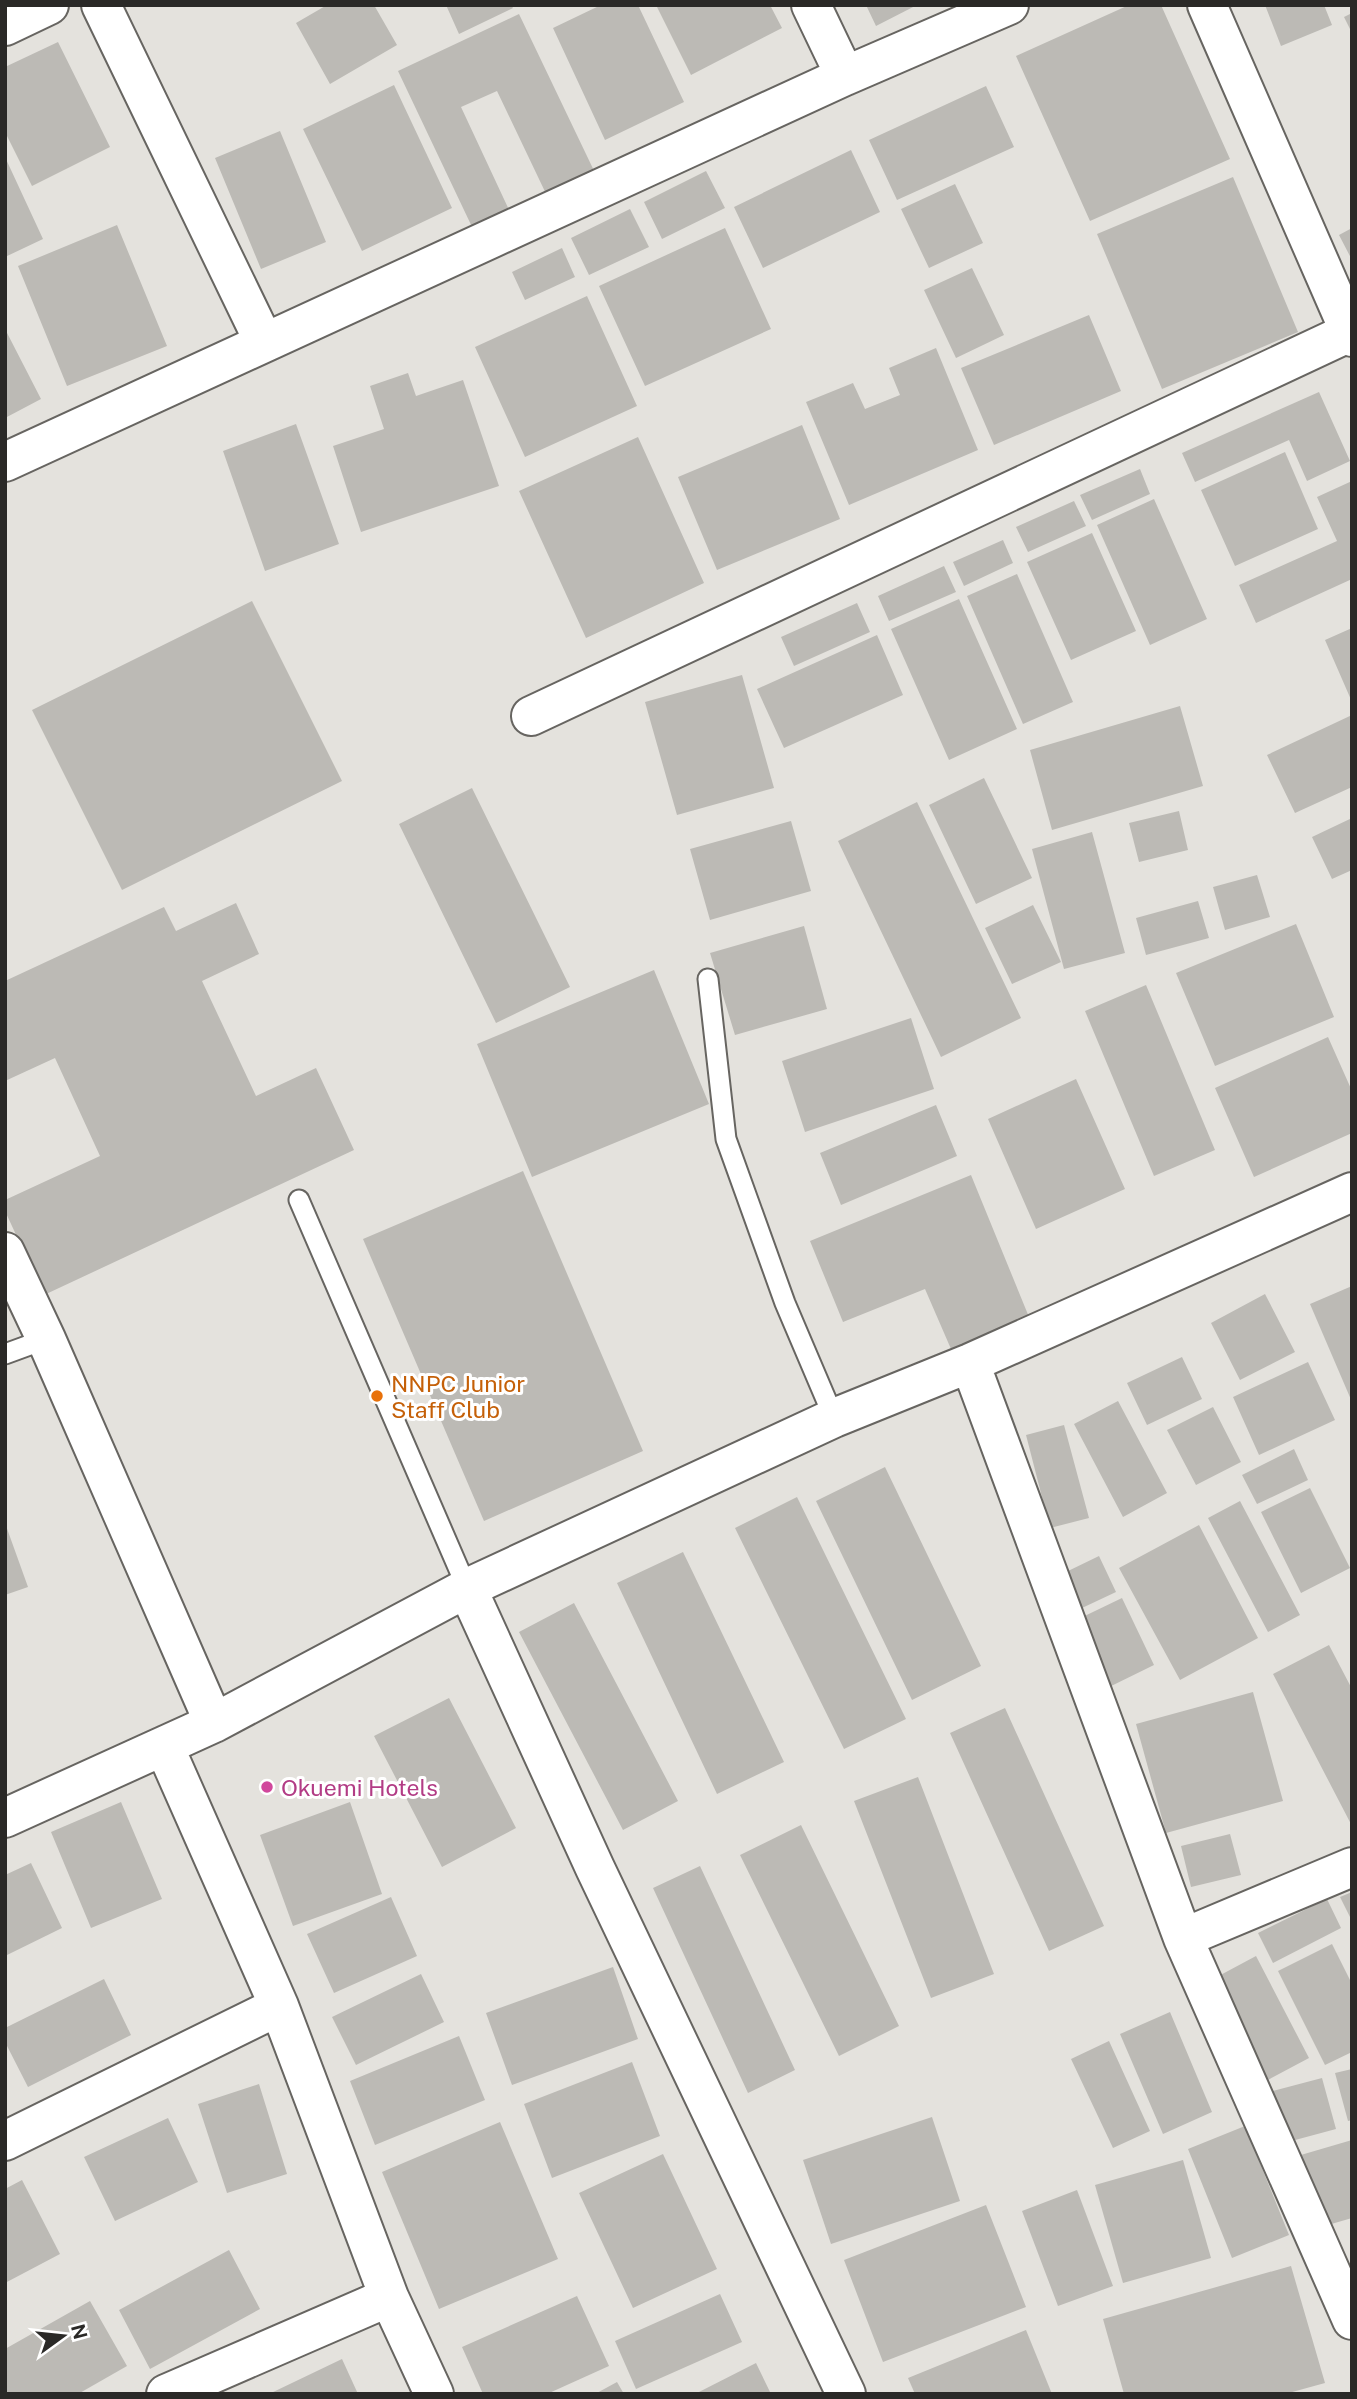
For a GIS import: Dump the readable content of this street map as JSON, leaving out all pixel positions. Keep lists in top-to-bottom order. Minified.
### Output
{"places":["NNPC Junior Staff Club","Okuemi Hotels"],"north":"right"}
